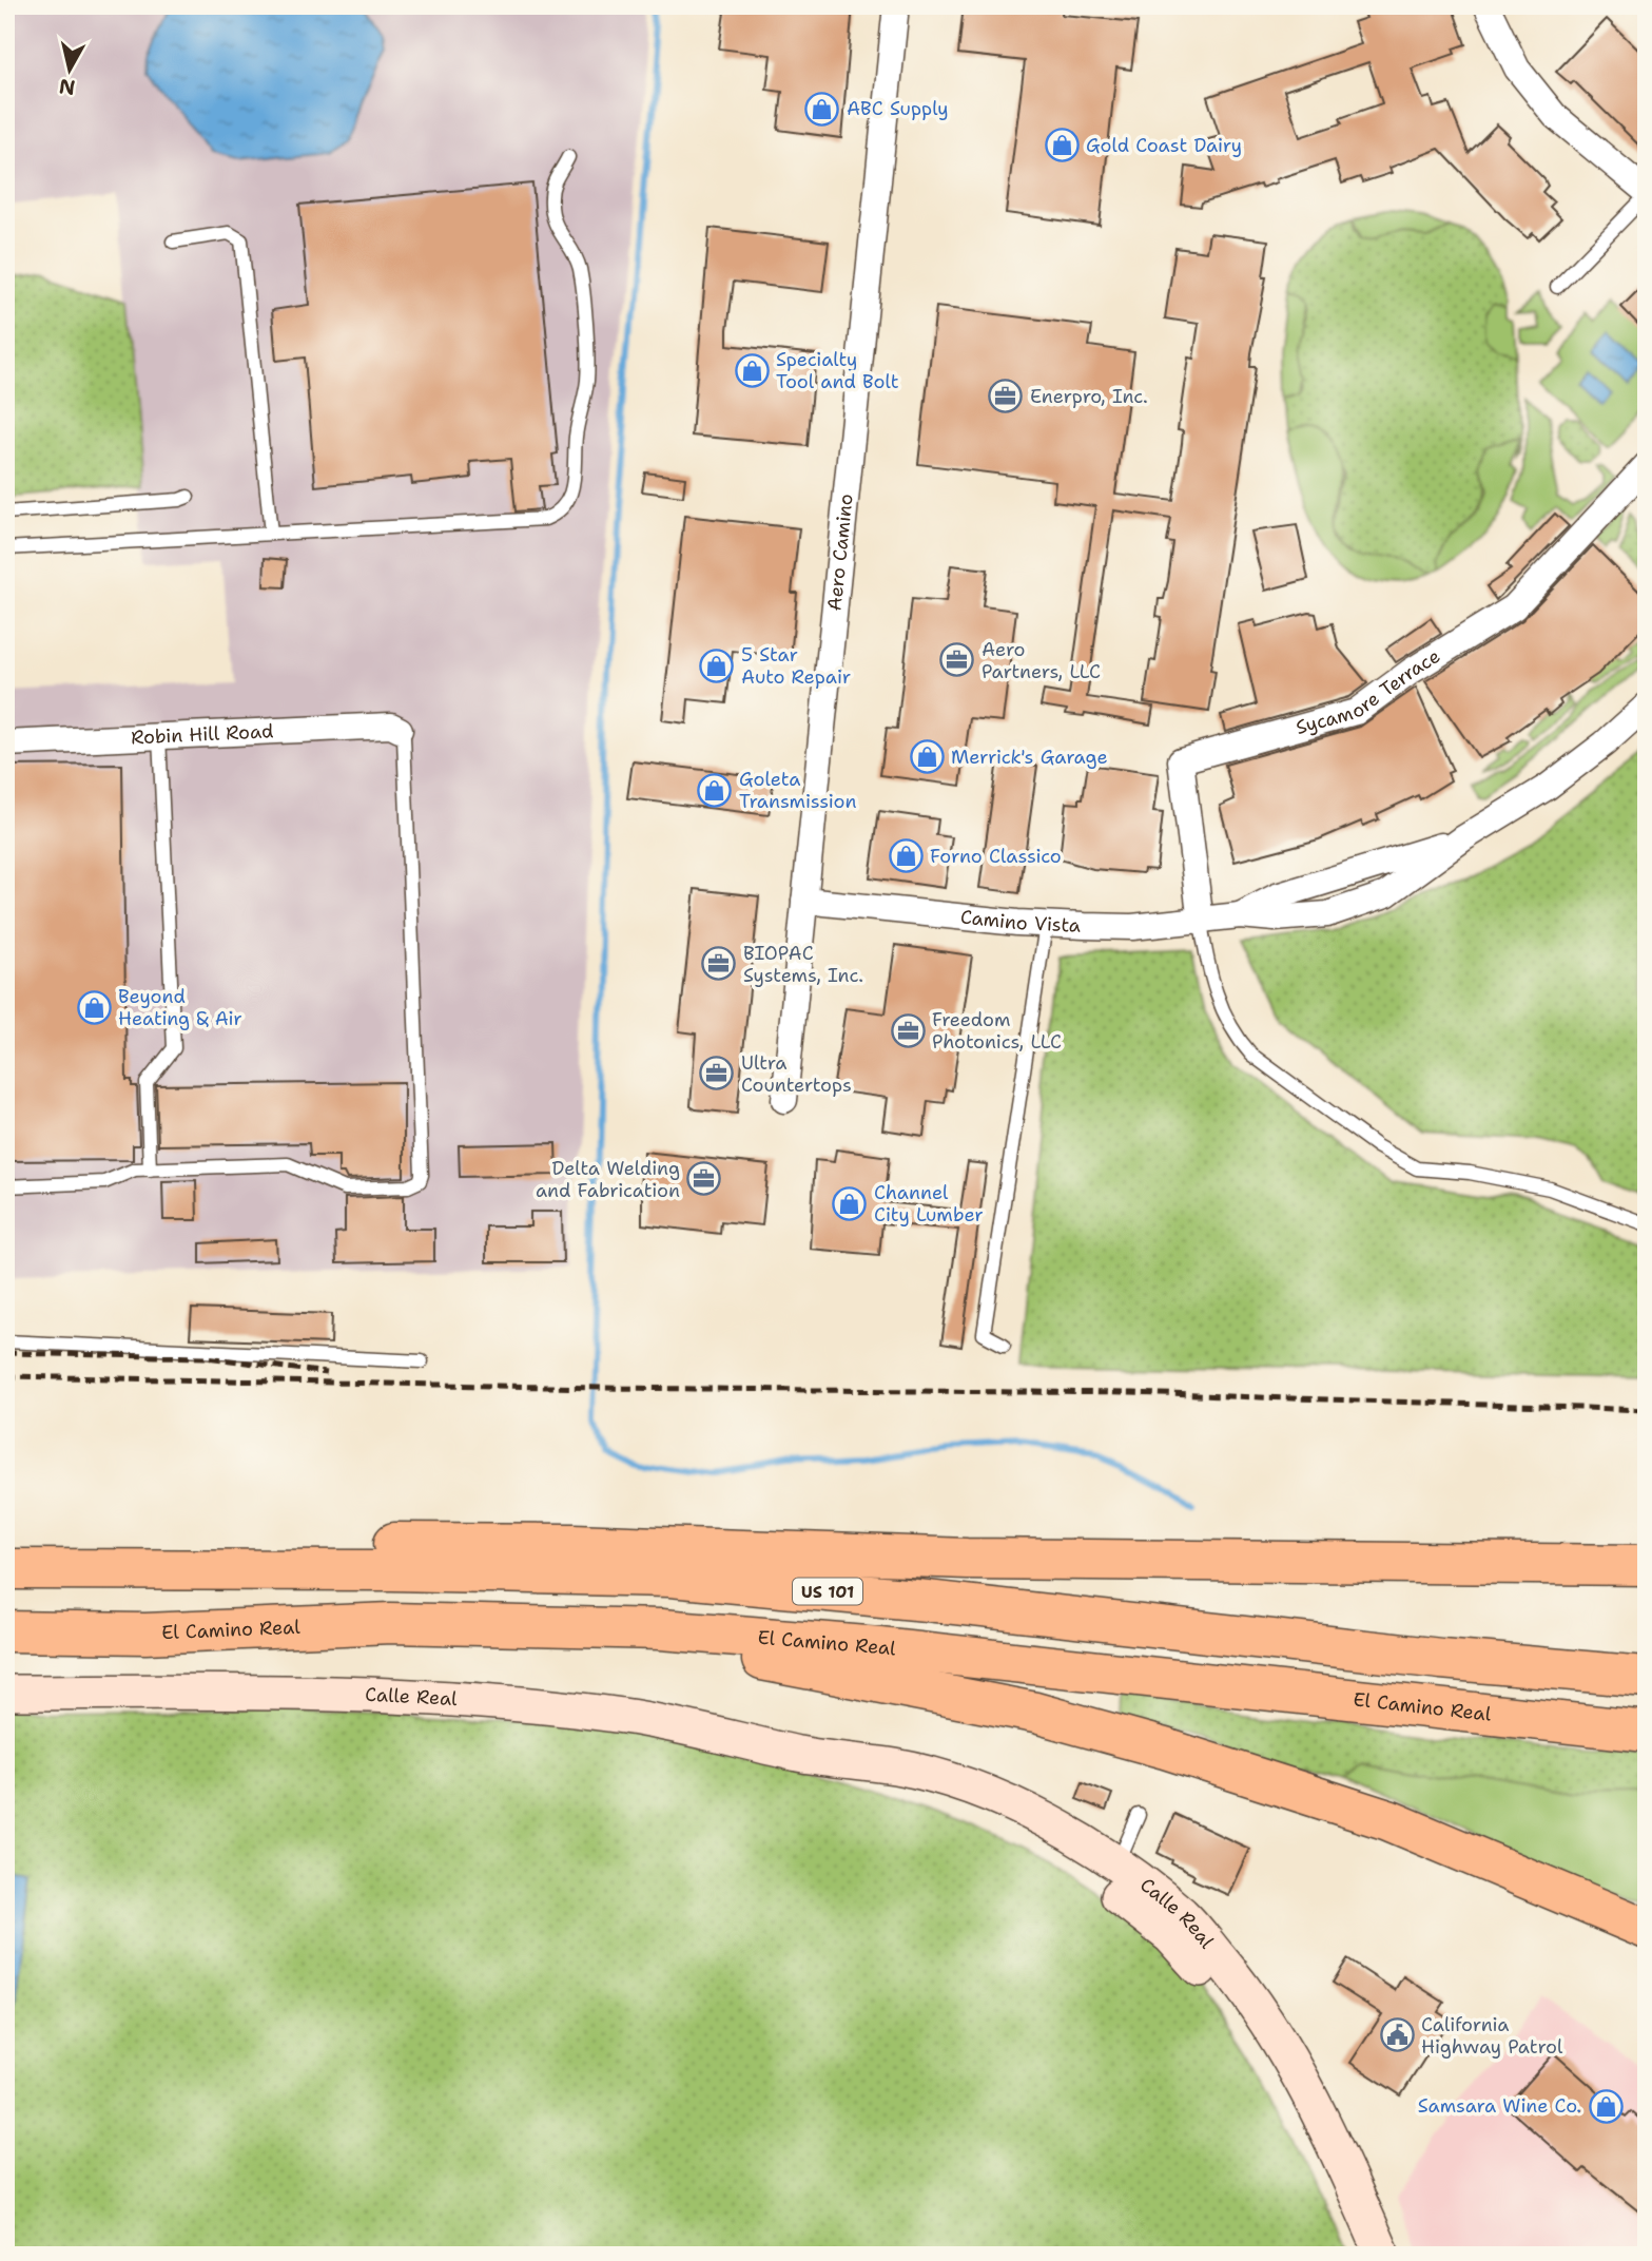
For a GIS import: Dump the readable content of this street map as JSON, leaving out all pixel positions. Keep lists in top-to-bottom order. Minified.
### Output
{"streets":{"highway":["US 101","El Camino Real"],"main road":["Calle Real"],"street":["Aero Camino","Sycamore Terrace","Robin Hill Road","Camino Vista"]},"crossings":[["Aero Camino","Camino Vista"],["Sycamore Terrace","Camino Vista"]],"places":{"shop":["ABC Supply","Gold Coast Dairy","Specialty Tool and Bolt","5 Star Auto Repair","Merrick's Garage","Goleta Transmission","Forno Classico","Beyond Heating & Air","Channel City Lumber","Samsara Wine Co."],"office":["Enerpro, Inc.","Aero Partners, LLC","BIOPAC Systems, Inc.","Freedom Photonics, LLC","Ultra Countertops","Delta Welding and Fabrication"],"public building":["California Highway Patrol"]},"north":"bottom"}
